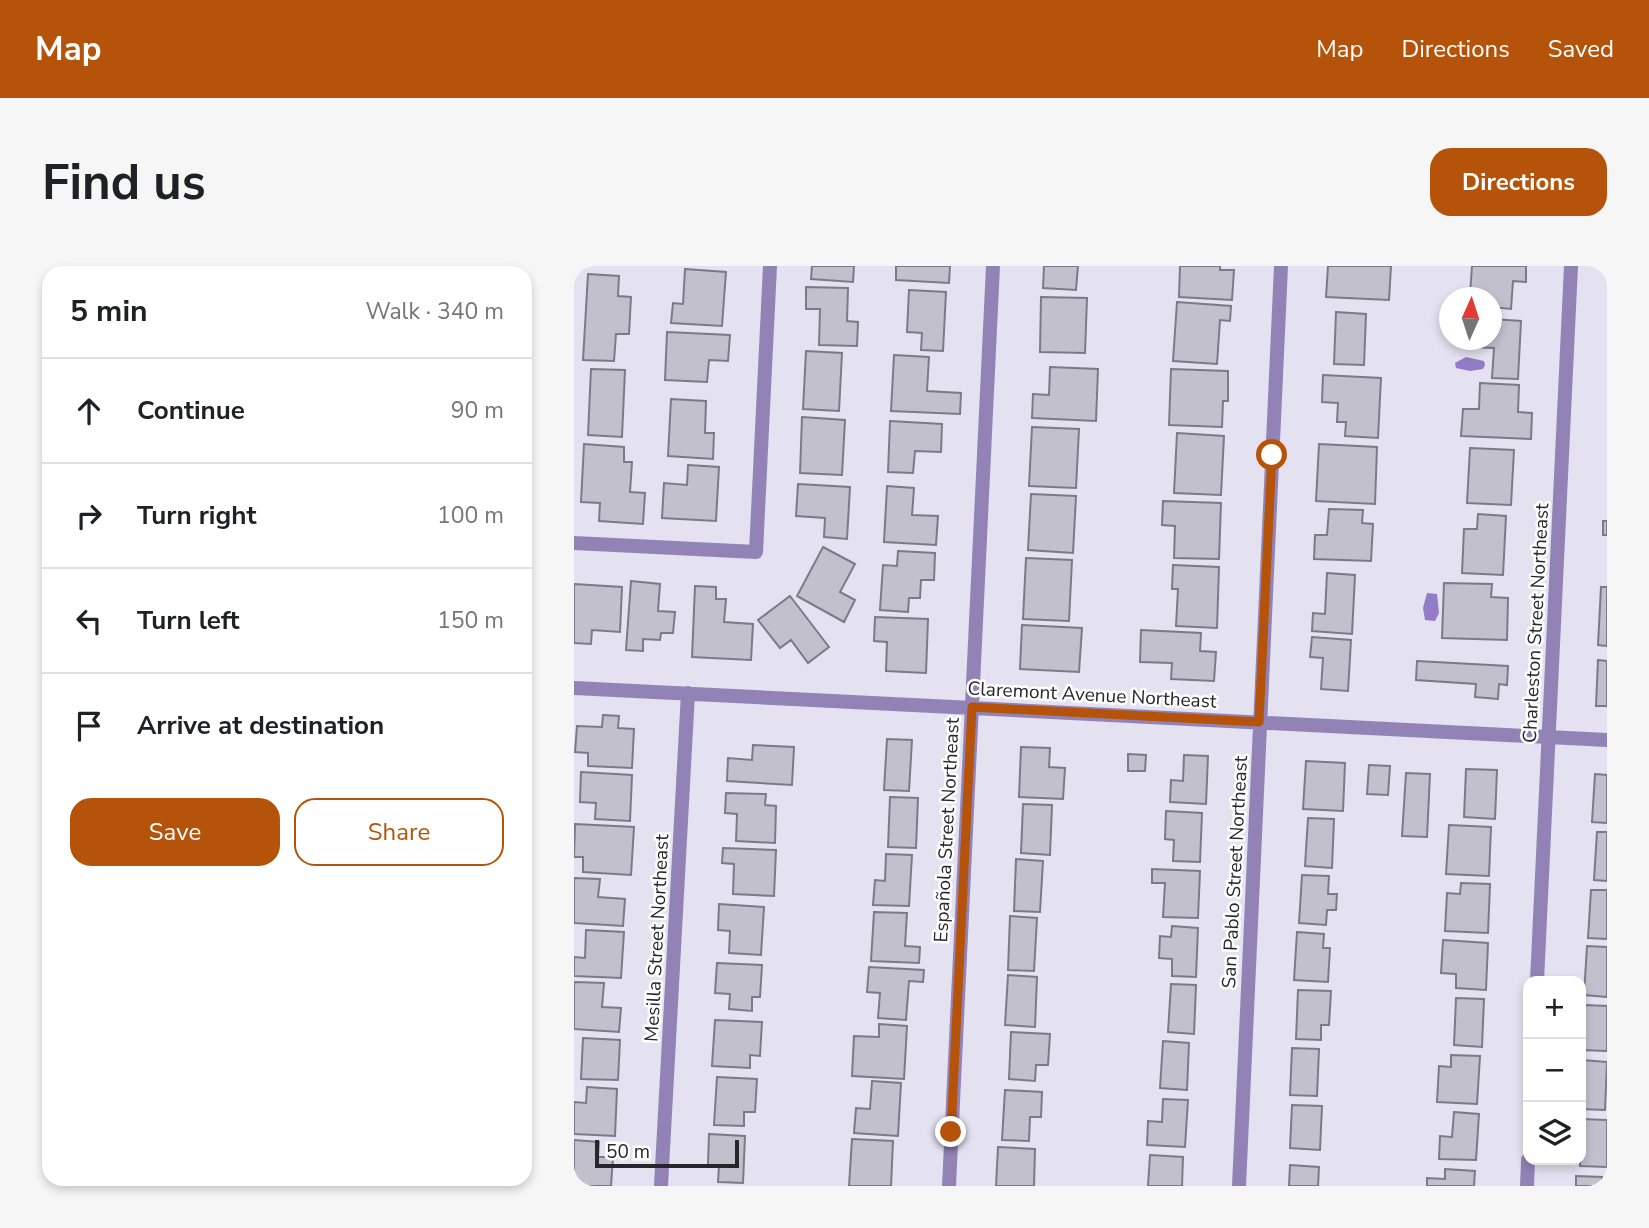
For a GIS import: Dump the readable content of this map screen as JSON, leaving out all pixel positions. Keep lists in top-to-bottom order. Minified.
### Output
{"streets":{"street":["Charleston Street Northeast","Claremont Avenue Northeast","Española Street Northeast","San Pablo Street Northeast","Mesilla Street Northeast"]},"crossings":[["Charleston Street Northeast","Claremont Avenue Northeast"],["Claremont Avenue Northeast","Española Street Northeast"],["Claremont Avenue Northeast","San Pablo Street Northeast"],["Claremont Avenue Northeast","Mesilla Street Northeast"]],"scale_bar":"50 m","north":"top","page":{"header":"Map","nav":["Map","Directions","Saved"],"buttons":["Directions",["Save","Share"]],"title":"Find us","heading":["5 min","Walk · 340 m"],"list":[["Continue","90 m"],["Turn right","100 m"],["Turn left","150 m"],"Arrive at destination"],"map_buttons":["+","−"],"scale":"50 m"}}
